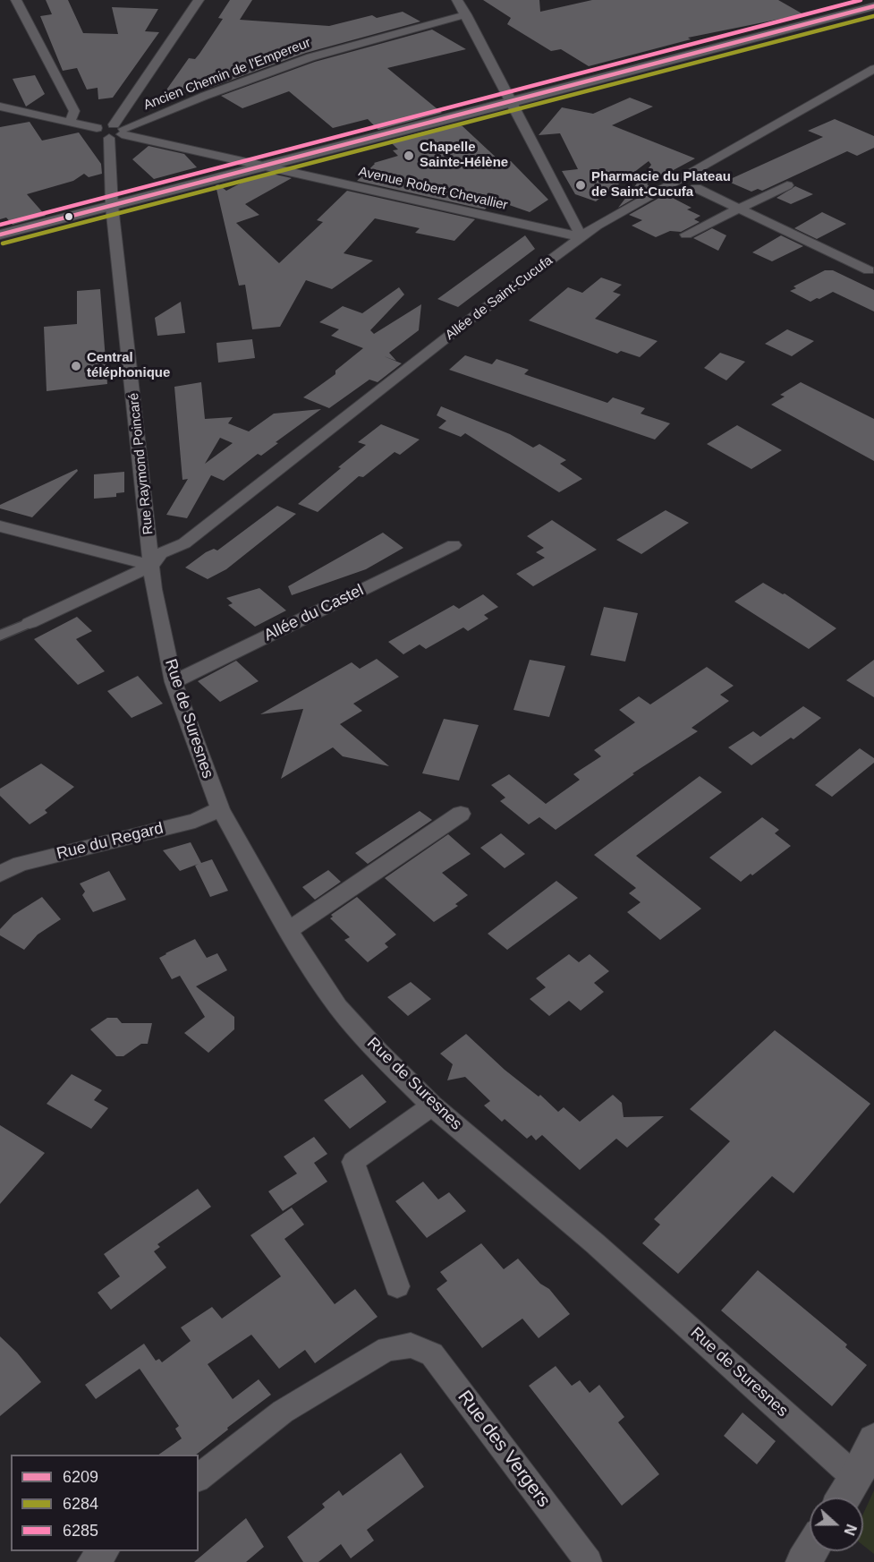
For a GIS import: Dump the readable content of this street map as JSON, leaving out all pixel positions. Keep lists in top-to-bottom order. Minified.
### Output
{"streets":{"street":["Ancien Chemin de l'Empereur","Avenue Robert Chevallier","Allée de Saint-Cucufa","Rue Raymond Poincaré","Allée du Castel","Rue de Suresnes","Rue du Regard","Rue des Vergers"]},"crossings":[["Ancien Chemin de l'Empereur","Avenue Robert Chevallier"],["Avenue Robert Chevallier","Allée de Saint-Cucufa"],["Allée de Saint-Cucufa","Rue Raymond Poincaré"],["Allée de Saint-Cucufa","Rue de Suresnes"],["Rue Raymond Poincaré","Rue de Suresnes"],["Allée du Castel","Rue de Suresnes"],["Rue de Suresnes","Rue du Regard"]],"places":["Chapelle Sainte-Hélène","Pharmacie du Plateau de Saint-Cucufa","Central téléphonique"],"lines":["transit line 6285","transit line 6209","transit line 6284"],"legend":["6209","6284","6285"],"north":"right"}
